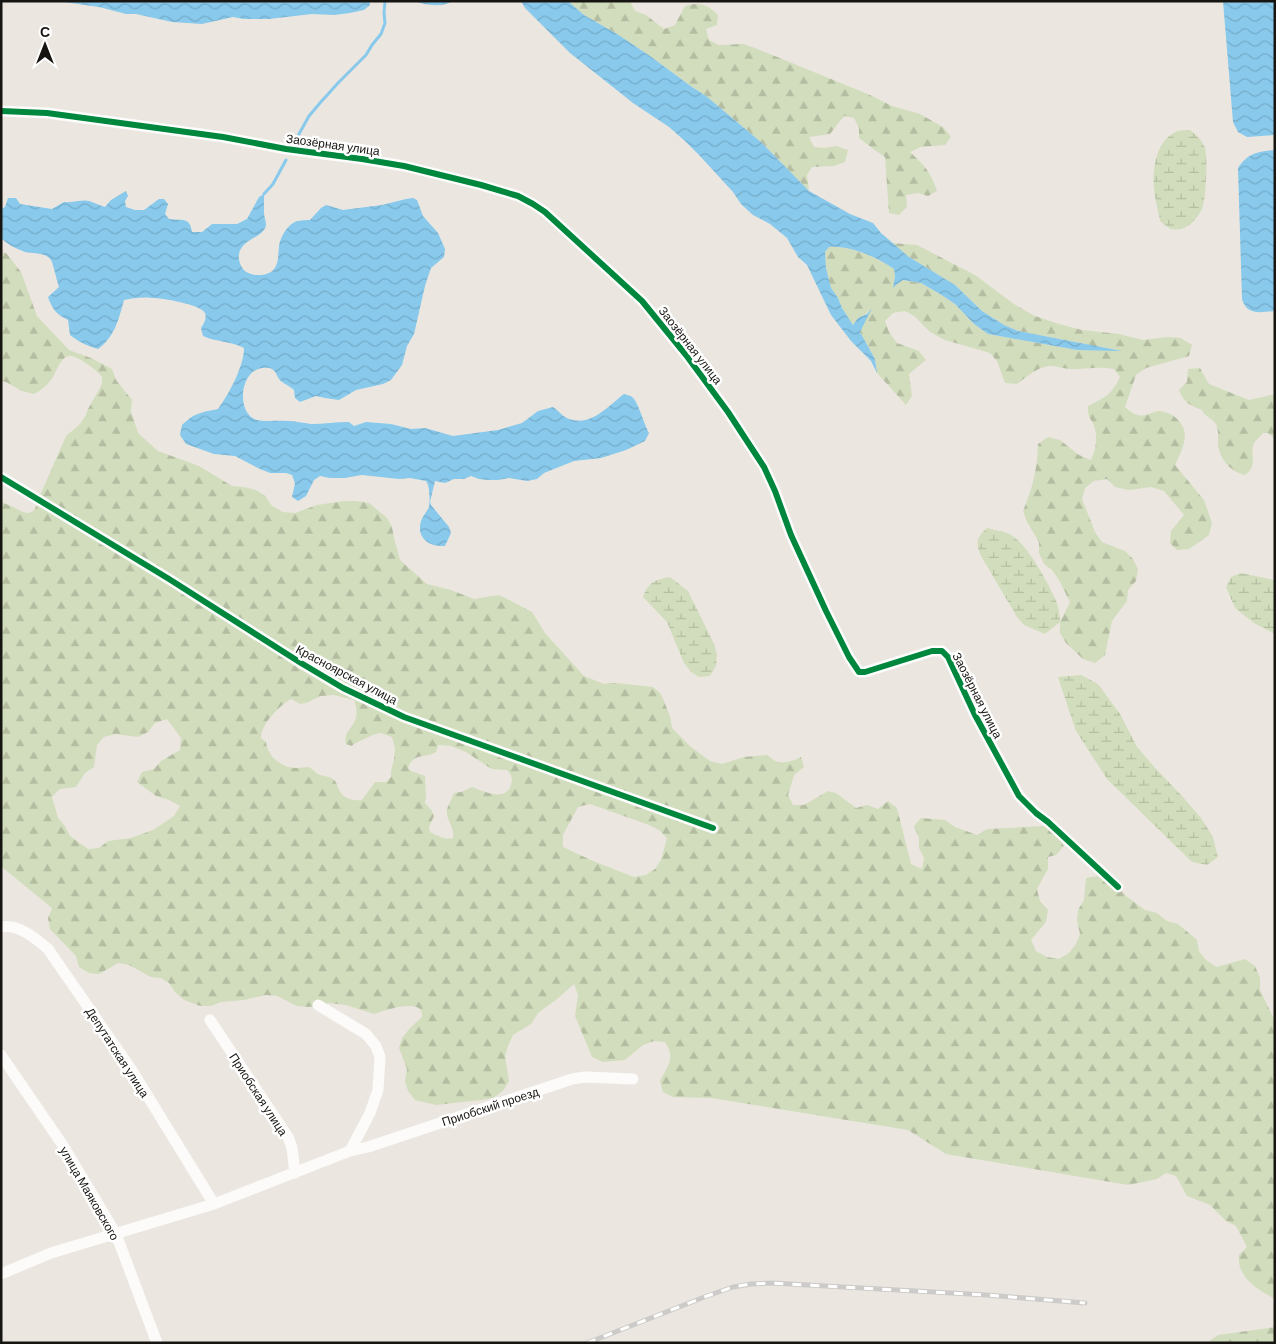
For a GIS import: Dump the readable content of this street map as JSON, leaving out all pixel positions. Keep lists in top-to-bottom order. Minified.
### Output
{"streets":{"street":["Заозёрная улица","Красноярская улица","Депутатская улица","Приобская улица","Приобский проезд","улица Маяковского"]},"crossings":[["Депутатская улица","Приобский проезд"],["Приобская улица","Приобский проезд"],["Приобский проезд","улица Маяковского"]],"north":"top"}
